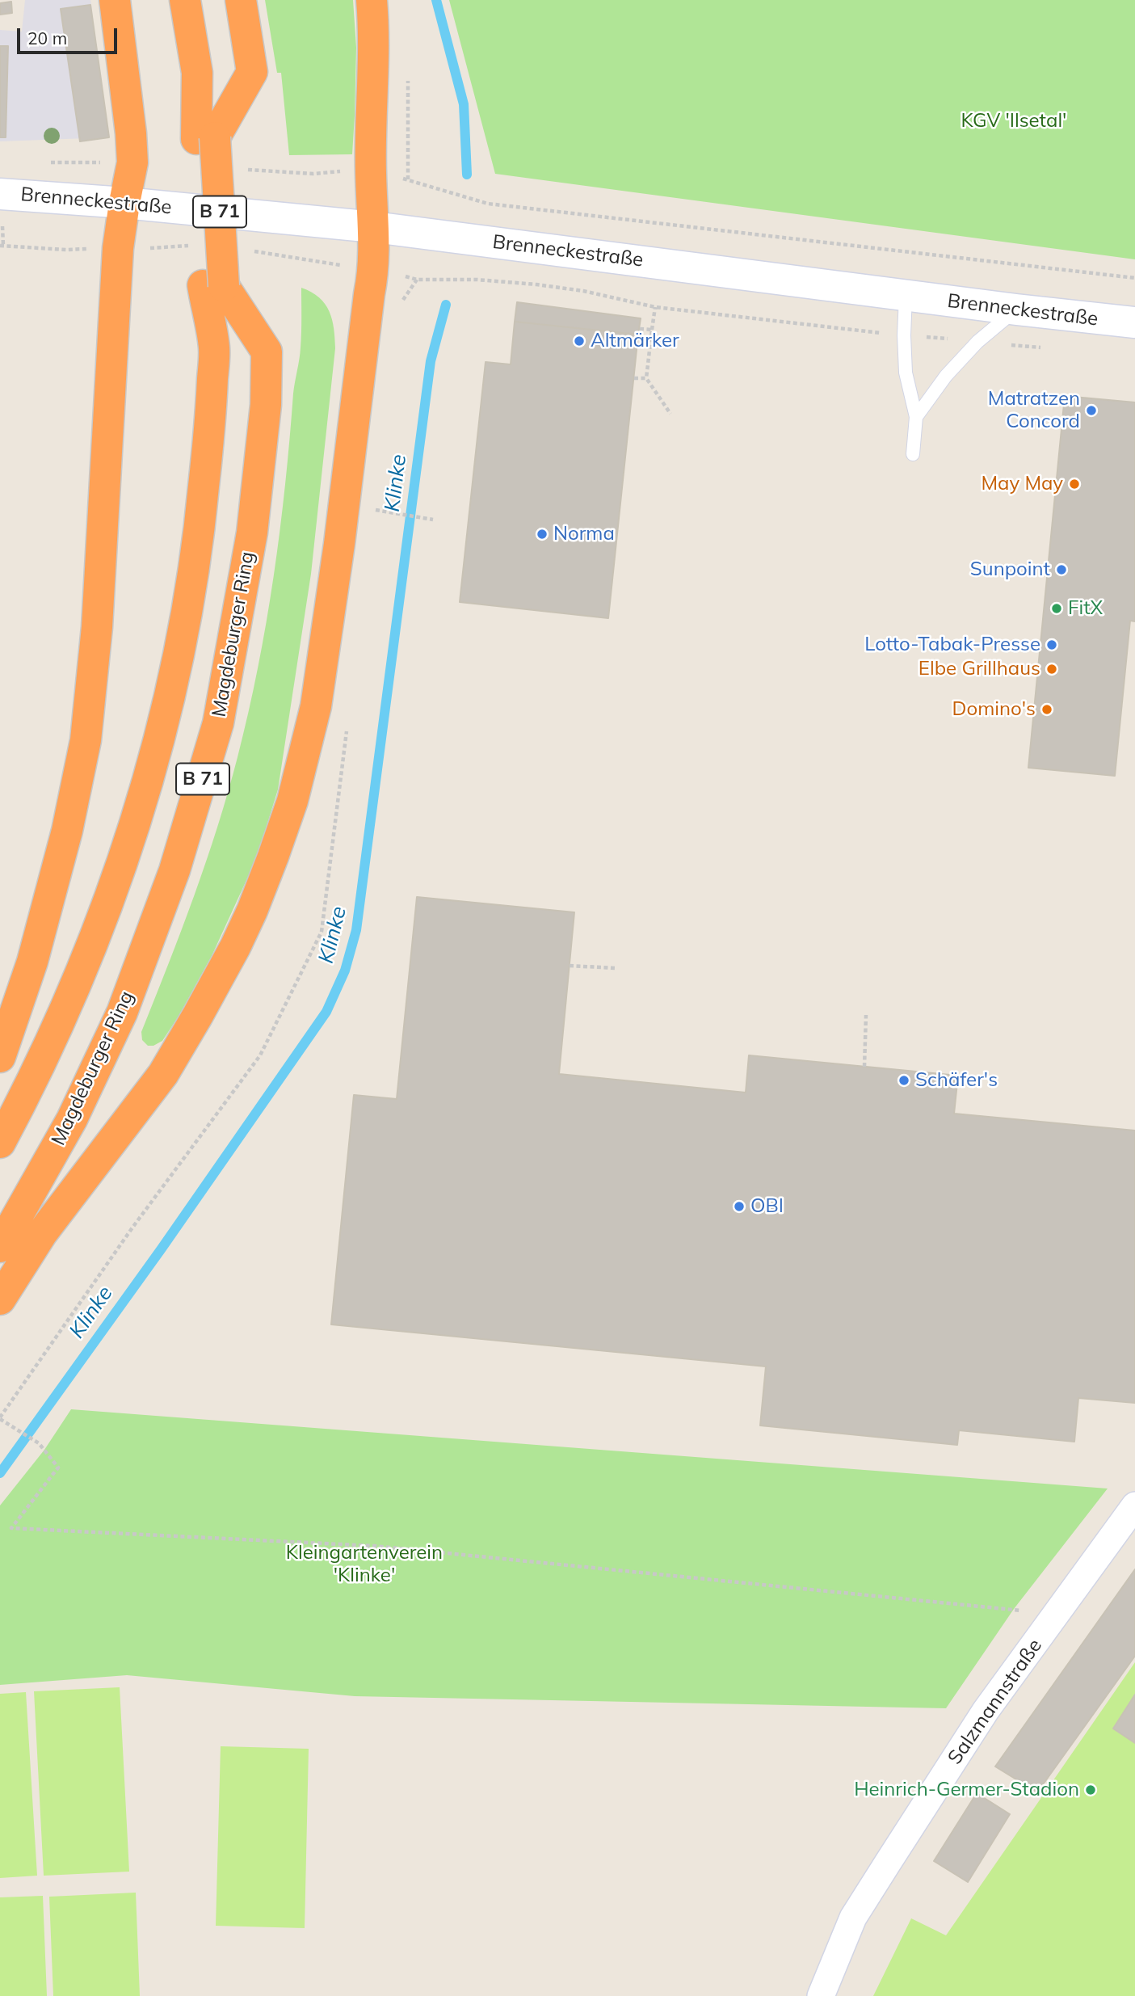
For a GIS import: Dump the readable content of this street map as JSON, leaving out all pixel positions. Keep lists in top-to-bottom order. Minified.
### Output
{"streets":{"highway":["B 71","Magdeburger Ring"],"main road":["Brenneckestraße"],"street":["Salzmannstraße"]},"water":["Klinke"],"parks":["KGV 'Ilsetal'","Kleingartenverein 'Klinke'"],"places":["Altmärker","Matratzen Concord","May May","Norma","Sunpoint","FitX","Lotto-Tabak-Presse","Elbe Grillhaus","Domino's","Schäfer's","OBI","Heinrich-Germer-Stadion"],"scale_bar":"20 m"}
